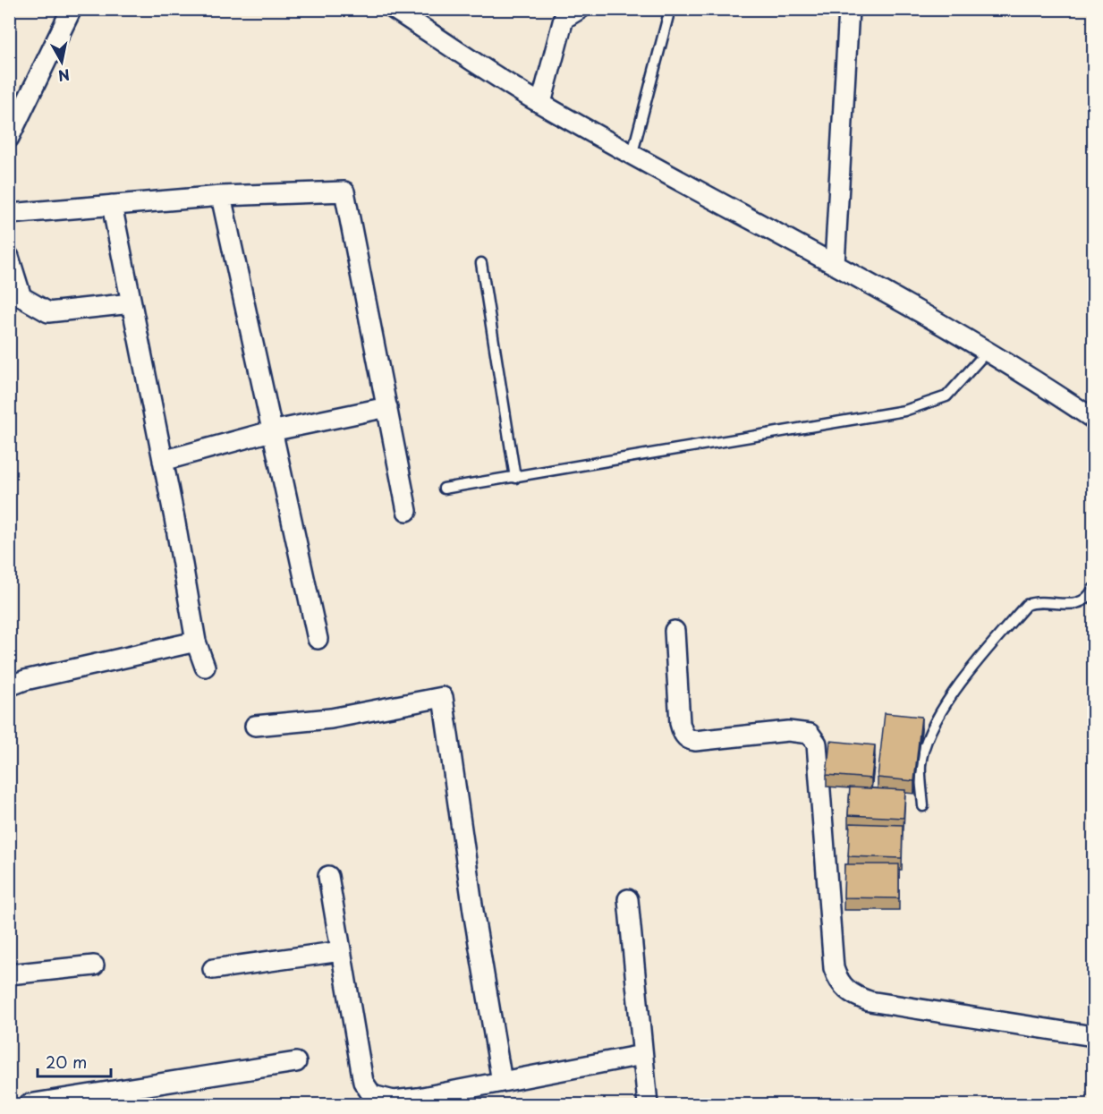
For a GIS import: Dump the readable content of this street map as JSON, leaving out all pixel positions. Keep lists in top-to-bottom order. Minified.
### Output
{"scale_bar":"20 m","north":"bottom"}
